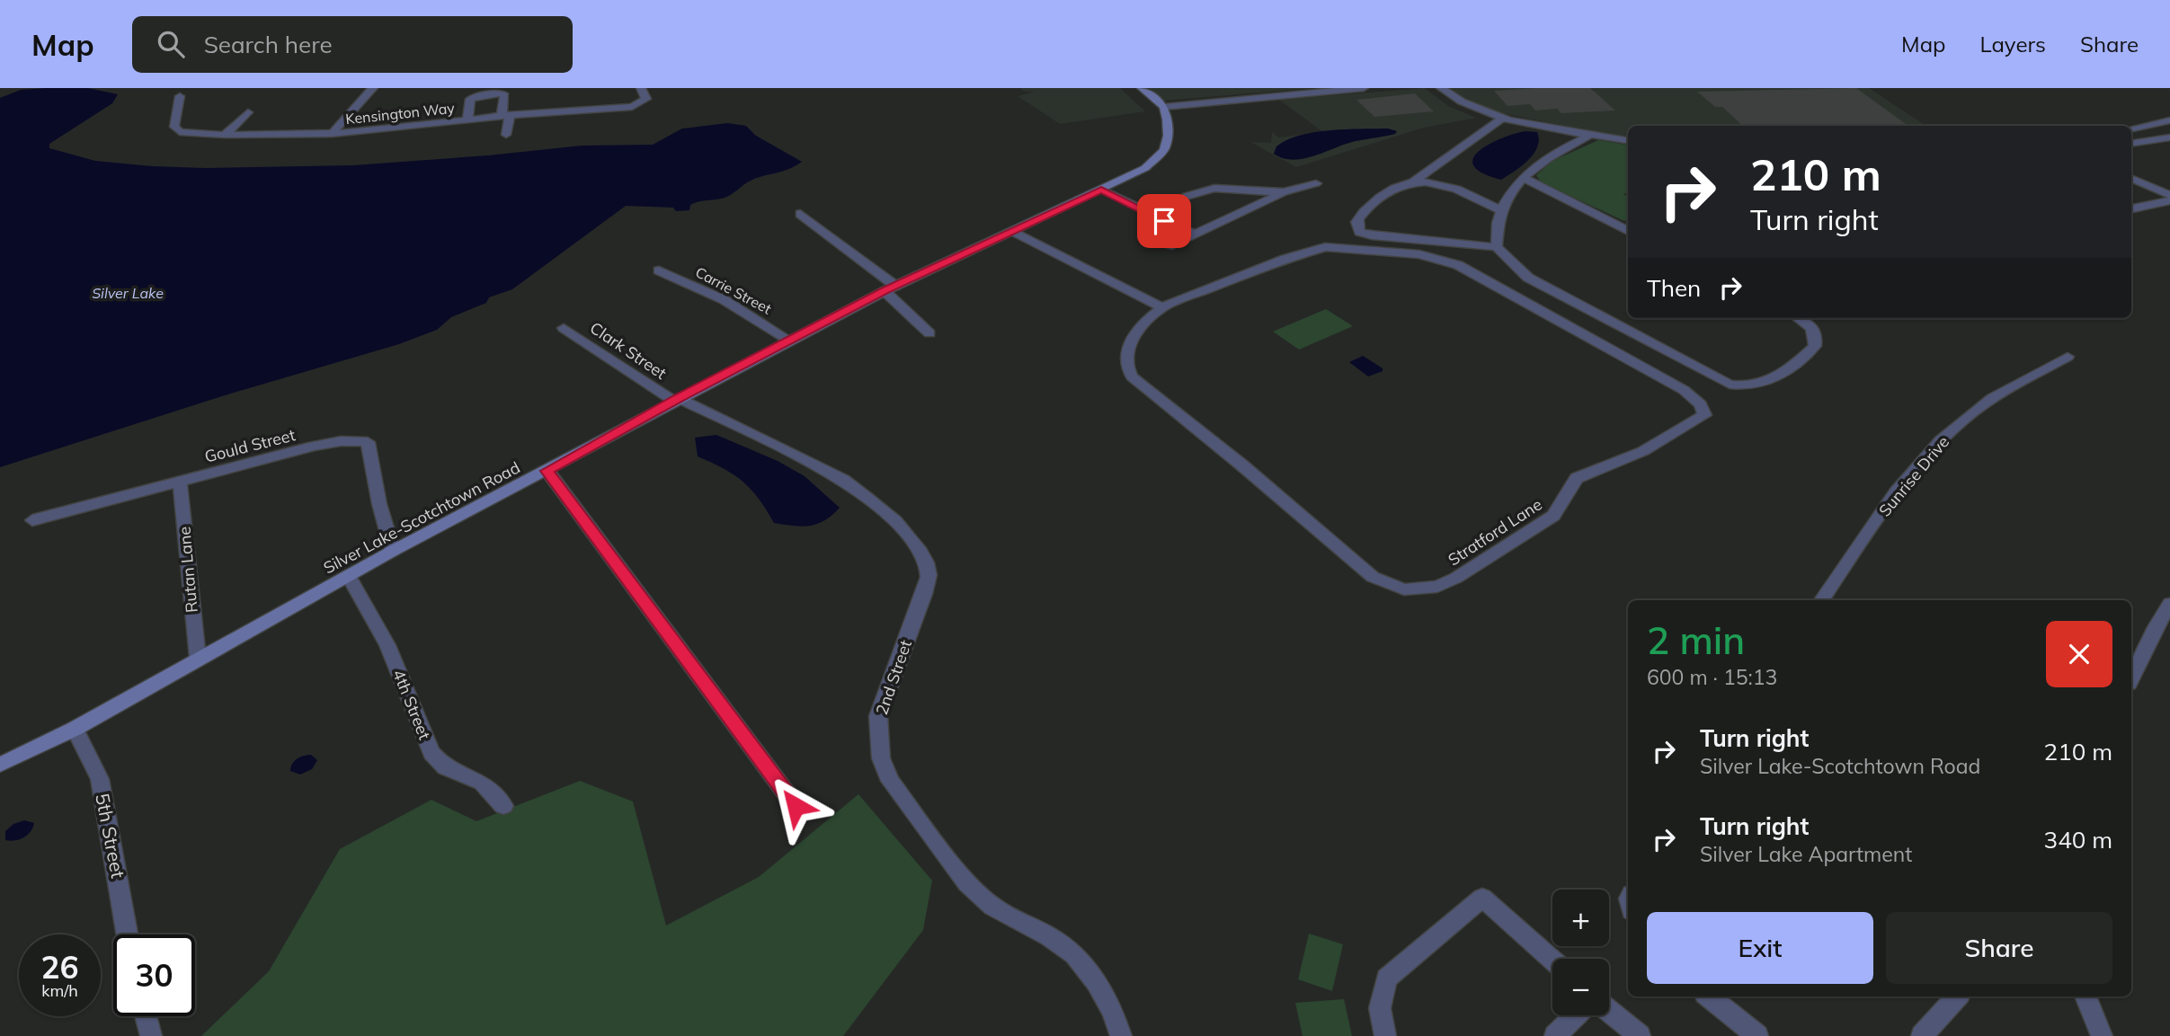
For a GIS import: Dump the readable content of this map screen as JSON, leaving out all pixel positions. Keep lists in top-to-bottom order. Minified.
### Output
{"streets":{"street":["Kensington Way","Carrie Street","Clark Street","Gould Street","Sunrise Drive","Silver Lake-Scotchtown Road","Stratford Lane","Rutan Lane","2nd Street","4th Street","5th Street"]},"crossings":[["Carrie Street","Silver Lake-Scotchtown Road"],["Clark Street","Silver Lake-Scotchtown Road"],["Clark Street","2nd Street"],["Gould Street","Silver Lake-Scotchtown Road"],["Gould Street","Rutan Lane"],["Silver Lake-Scotchtown Road","Rutan Lane"],["Silver Lake-Scotchtown Road","2nd Street"],["Silver Lake-Scotchtown Road","4th Street"],["Silver Lake-Scotchtown Road","5th Street"]],"water":["Silver Lake"],"page":{"header":"Map","search":"Search here","nav":["Map","Layers","Share"],"turn":["210 m","Turn right"],"then":"Then","heading":["2 min","600 m · 15:13"],"list":[{"name":"Turn right","note":"Silver Lake-Scotchtown Road","value":"210 m"},{"name":"Turn right","note":"Silver Lake Apartment","value":"340 m"}],"map_buttons":["+","−"],"buttons":["Exit","Share"],"speed":"26 km/h","limit":"30"}}
